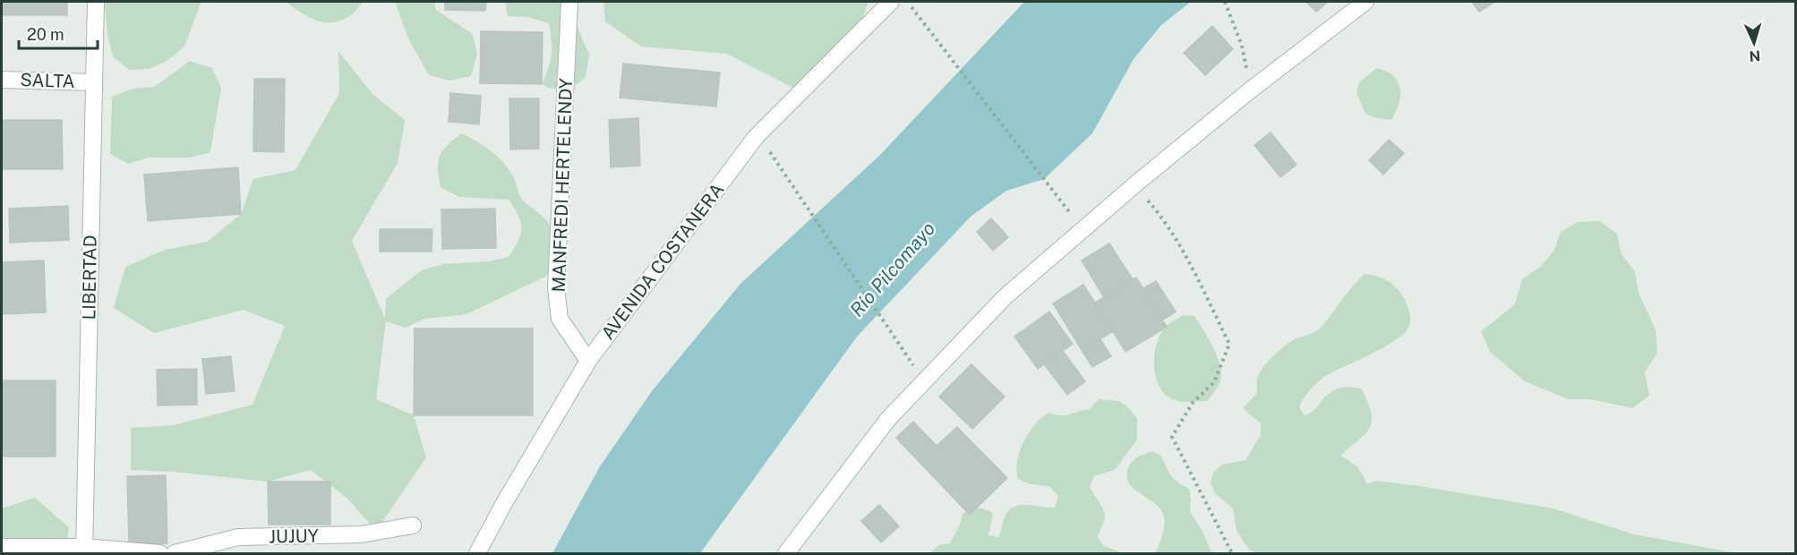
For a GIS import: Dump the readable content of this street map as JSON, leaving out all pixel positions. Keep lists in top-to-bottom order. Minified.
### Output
{"streets":{"street":["SALTA","MANFREDI HERTELENDY","AVENIDA COSTANERA","LIBERTAD","JUJUY"]},"crossings":[["SALTA","LIBERTAD"],["MANFREDI HERTELENDY","AVENIDA COSTANERA"]],"water":["Río Pilcomayo"],"scale_bar":"20 m","north":"bottom"}
